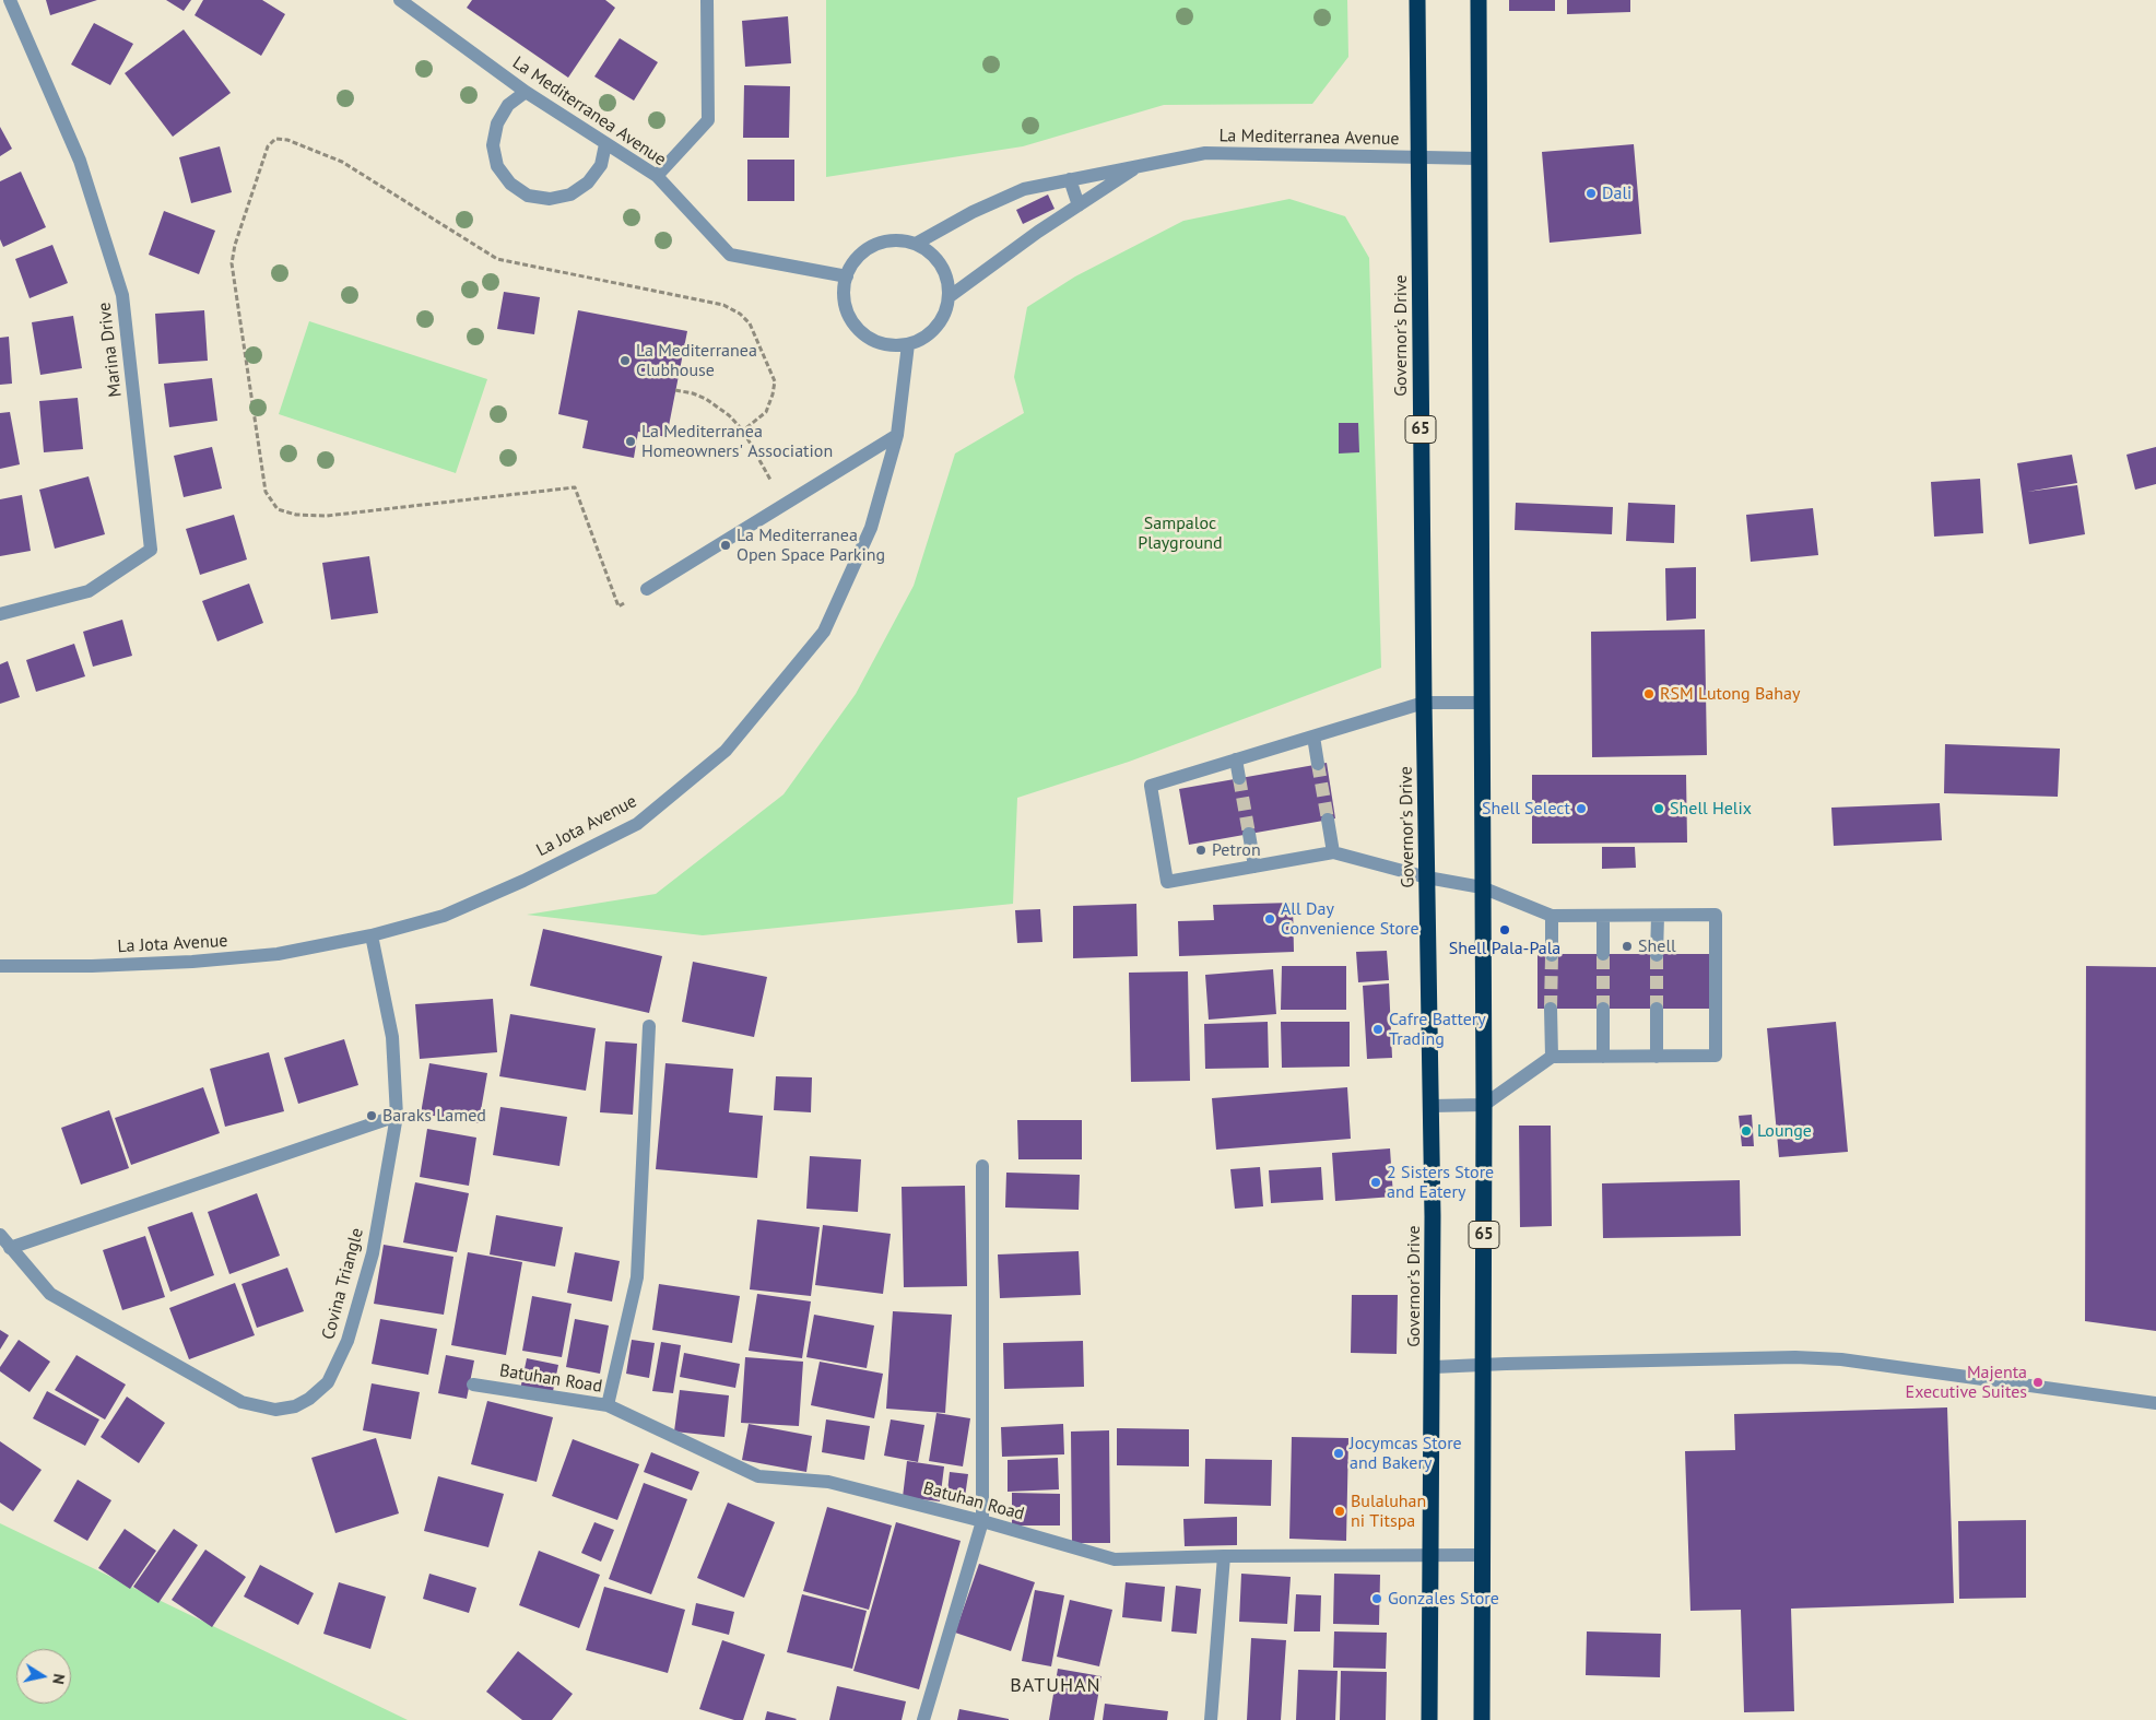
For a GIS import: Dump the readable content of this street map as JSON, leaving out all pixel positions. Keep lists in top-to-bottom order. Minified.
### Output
{"streets":{"highway":["Governor's Drive","65"],"street":["La Mediterranea Avenue","Marina Drive","La Jota Avenue","Covina Triangle","Batuhan Road"]},"crossings":[["La Mediterranea Avenue","Governor's Drive"],["La Mediterranea Avenue","65"],["La Mediterranea Avenue","La Jota Avenue"],["Governor's Drive","Batuhan Road"],["65","Batuhan Road"],["La Jota Avenue","Covina Triangle"]],"districts":["BATUHAN"],"parks":["Sampaloc Playground"],"places":["Dali","La Mediterranea Clubhouse","La Mediterranea Homeowners' Association","La Mediterranea Open Space Parking","RSM Lutong Bahay","Shell Select","Shell Helix","Petron","All Day Convenience Store","Shell Pala-Pala","Shell","Cafre Battery Trading","Baraks Lamed","Lounge","2 Sisters Store and Eatery","Majenta Executive Suites","Jocymcas Store and Bakery","Bulaluhan ni Titspa","Gonzales Store"],"north":"right"}
